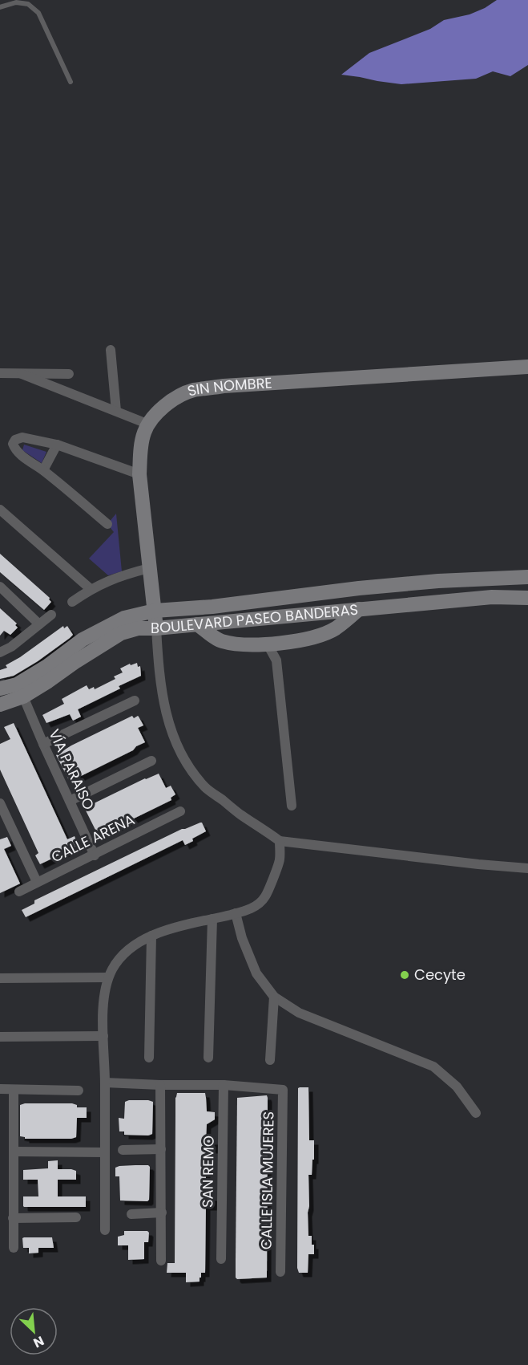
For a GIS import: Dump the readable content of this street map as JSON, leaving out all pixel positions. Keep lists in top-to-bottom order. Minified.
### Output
{"streets":{"main road":["SIN NOMBRE","BOULEVARD PASEO BANDERAS"],"street":["VÍA PARAISO","CALLE ARENA","SAN REMO","CALLE ISLA MUJERES"]},"crossings":[["SIN NOMBRE","BOULEVARD PASEO BANDERAS"],["BOULEVARD PASEO BANDERAS","VÍA PARAISO"],["VÍA PARAISO","CALLE ARENA"],["SAN REMO","CALLE ISLA MUJERES"]],"places":["Cecyte"],"north":"bottom right"}
